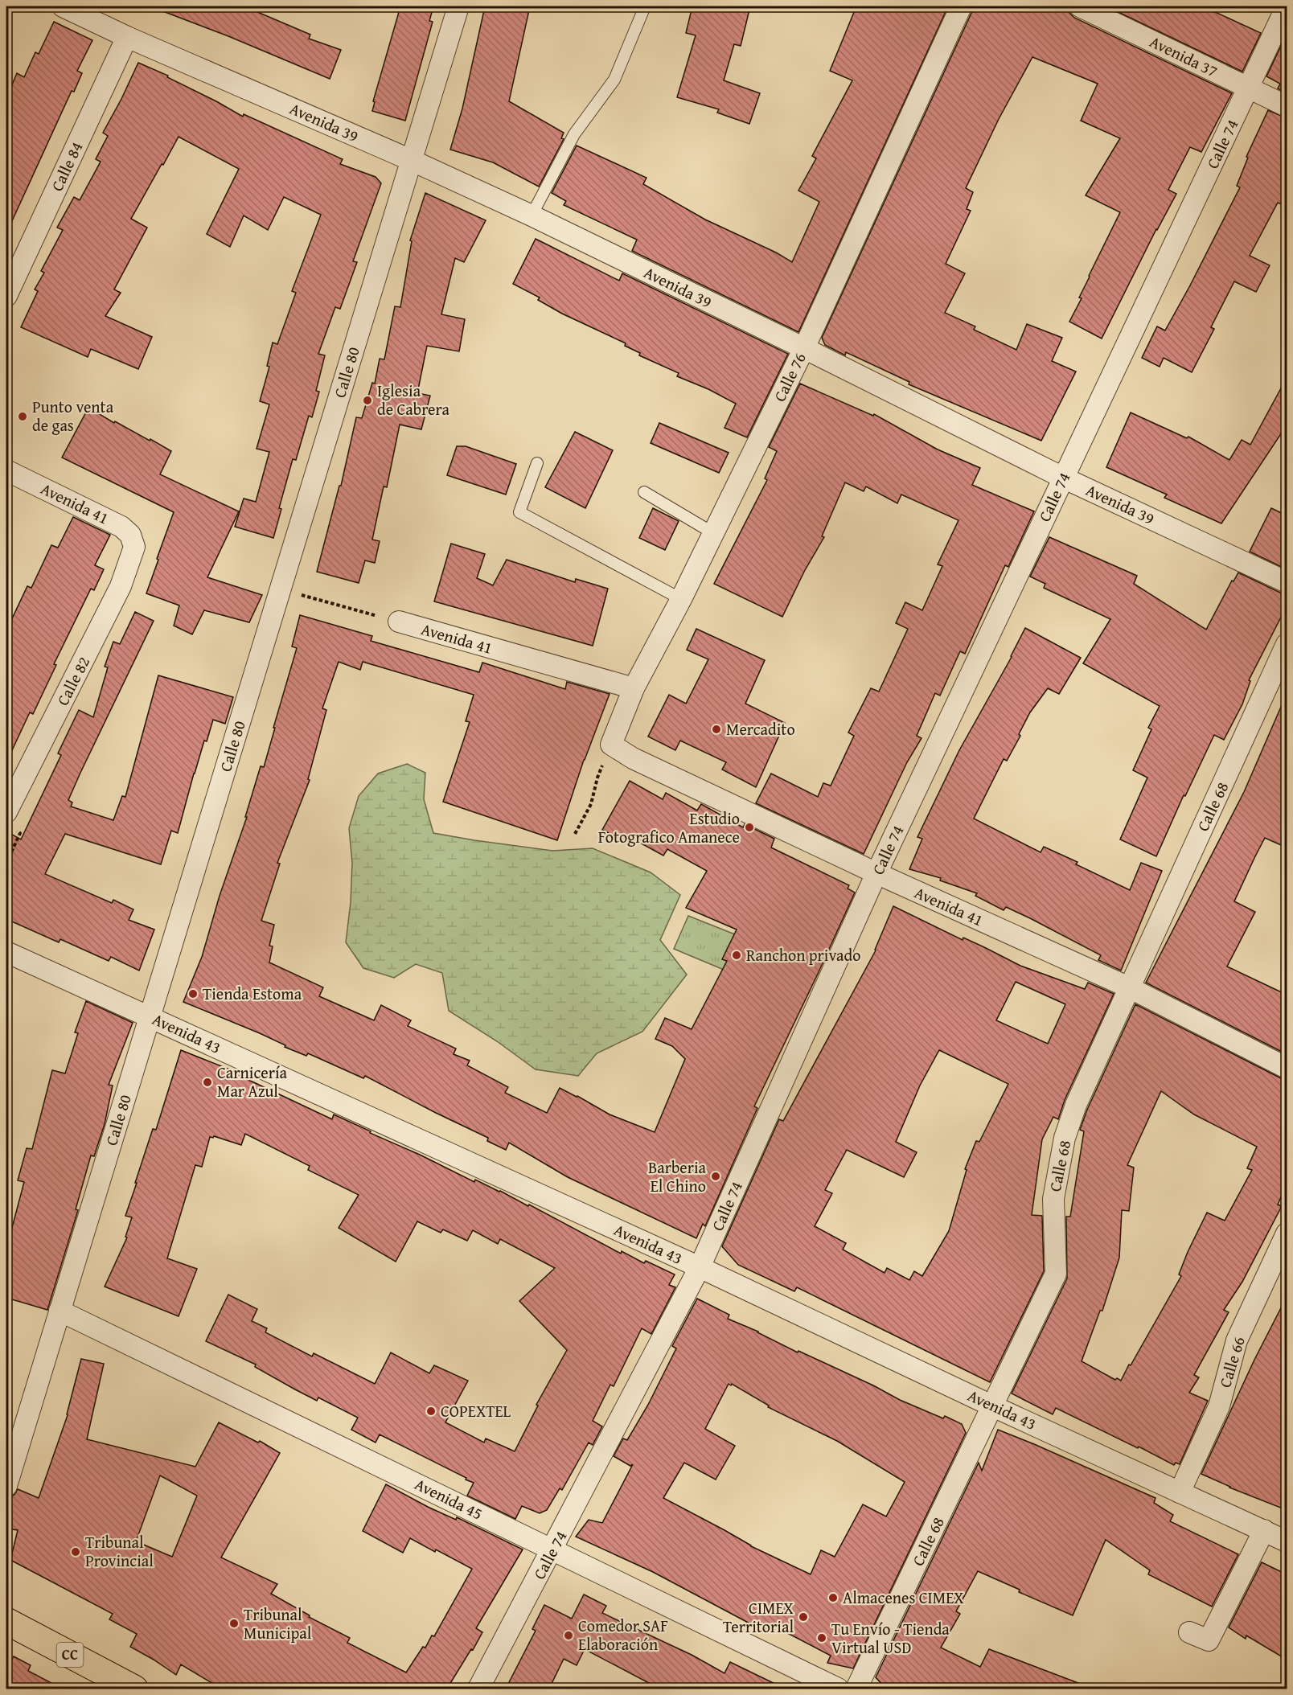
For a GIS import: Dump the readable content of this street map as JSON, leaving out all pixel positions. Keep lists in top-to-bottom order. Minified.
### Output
{"streets":{"main road":["CC"],"street":["Avenida 37","Avenida 39","Calle 74","Calle 84","Calle 80","Calle 76","Avenida 41","Calle 82","Calle 68","Avenida 43","Calle 66","Avenida 45"]},"crossings":[["Avenida 37","Calle 74"],["Avenida 39","Calle 74"],["Avenida 39","Calle 84"],["Avenida 39","Calle 80"],["Avenida 39","Calle 76"],["Calle 74","Avenida 41"],["Calle 74","Avenida 43"],["Calle 74","Avenida 45"],["Calle 80","Avenida 43"],["Calle 80","Avenida 45"],["Calle 76","Avenida 41"],["Avenida 41","Calle 82"],["Avenida 41","Calle 68"],["Calle 68","Avenida 43"],["Avenida 43","Calle 66"]],"places":["Iglesia de Cabrera","Punto venta de gas","Mercadito","Estudio Fotografico Amanece","Ranchon privado","Tienda Estoma","Carnicería Mar Azul","Barberia El Chino","COPEXTEL","Tribunal Provincial","Almacenes CIMEX","CIMEX Territorial","Tribunal Municipal","Comedor SAF Elaboración","Tu Envío - Tienda Virtual USD"]}
